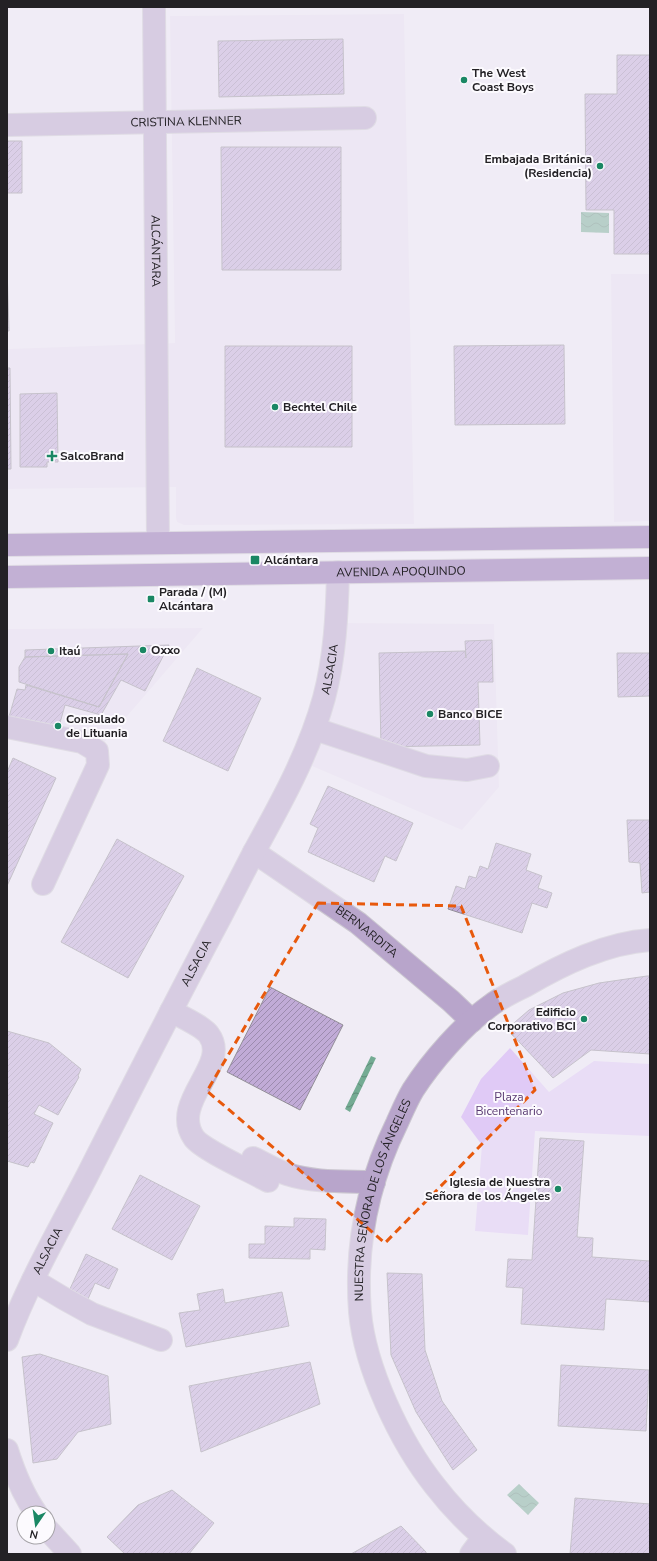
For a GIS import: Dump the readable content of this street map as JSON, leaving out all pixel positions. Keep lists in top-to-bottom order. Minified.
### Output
{"streets":{"main road":["AVENIDA APOQUINDO"],"street":["CRISTINA KLENNER","ALCÁNTARA","ALSACIA","BERNARDITA","NUESTRA SEÑORA DE LOS ÁNGELES"]},"crossings":[["CRISTINA KLENNER","ALCÁNTARA"],["AVENIDA APOQUINDO","ALSACIA"],["ALSACIA","BERNARDITA"],["BERNARDITA","NUESTRA SEÑORA DE LOS ÁNGELES"]],"parks":["Plaza Bicentenario"],"places":{"other":["The West Coast Boys","Embajada Británica (Residencia)","Bechtel Chile","Oxxo","Itaú","Banco BICE","Consulado de Lituania","Edificio Corporativo BCI","Iglesia de Nuestra Señora de los Ángeles"],"health":["SalcoBrand"],"transit":["Alcántara","Parada / (M) Alcántara"]},"north":"bottom"}
